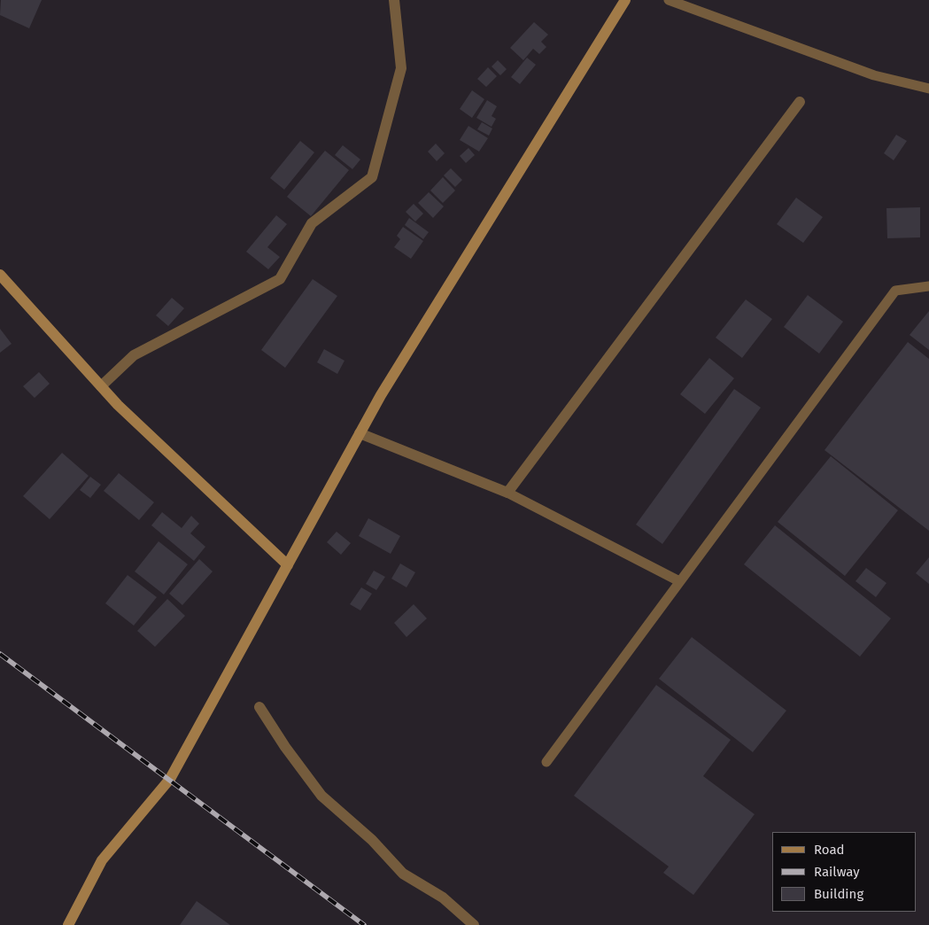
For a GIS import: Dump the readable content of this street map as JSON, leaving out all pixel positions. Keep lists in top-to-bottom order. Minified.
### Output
{"legend":["Road","Railway","Building"]}
